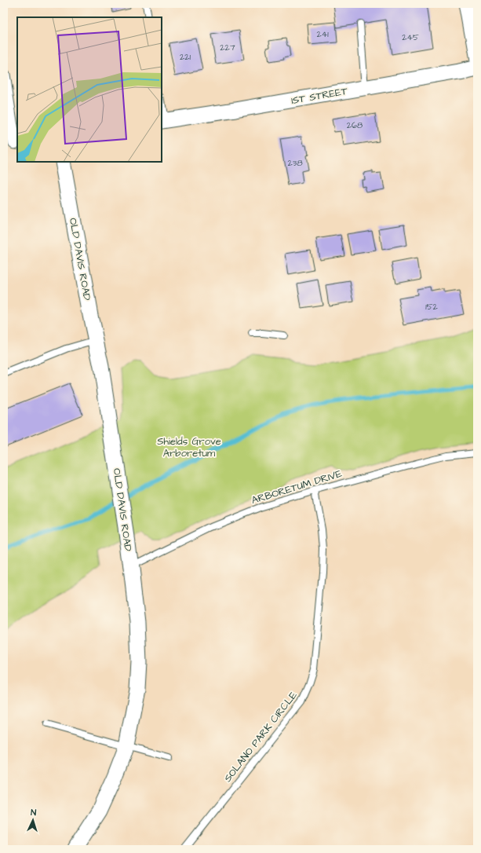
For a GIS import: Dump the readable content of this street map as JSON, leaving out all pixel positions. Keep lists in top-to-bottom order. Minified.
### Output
{"streets":{"street":["1ST STREET","OLD DAVIS ROAD"],"lane":["ARBORETUM DRIVE","SOLANO PARK CIRCLE"]},"crossings":[["OLD DAVIS ROAD","ARBORETUM DRIVE"],["ARBORETUM DRIVE","SOLANO PARK CIRCLE"]],"parks":["Shields Grove Arboretum"],"house_numbers":["241","245","227","221","268","238","152"],"north":"top"}
